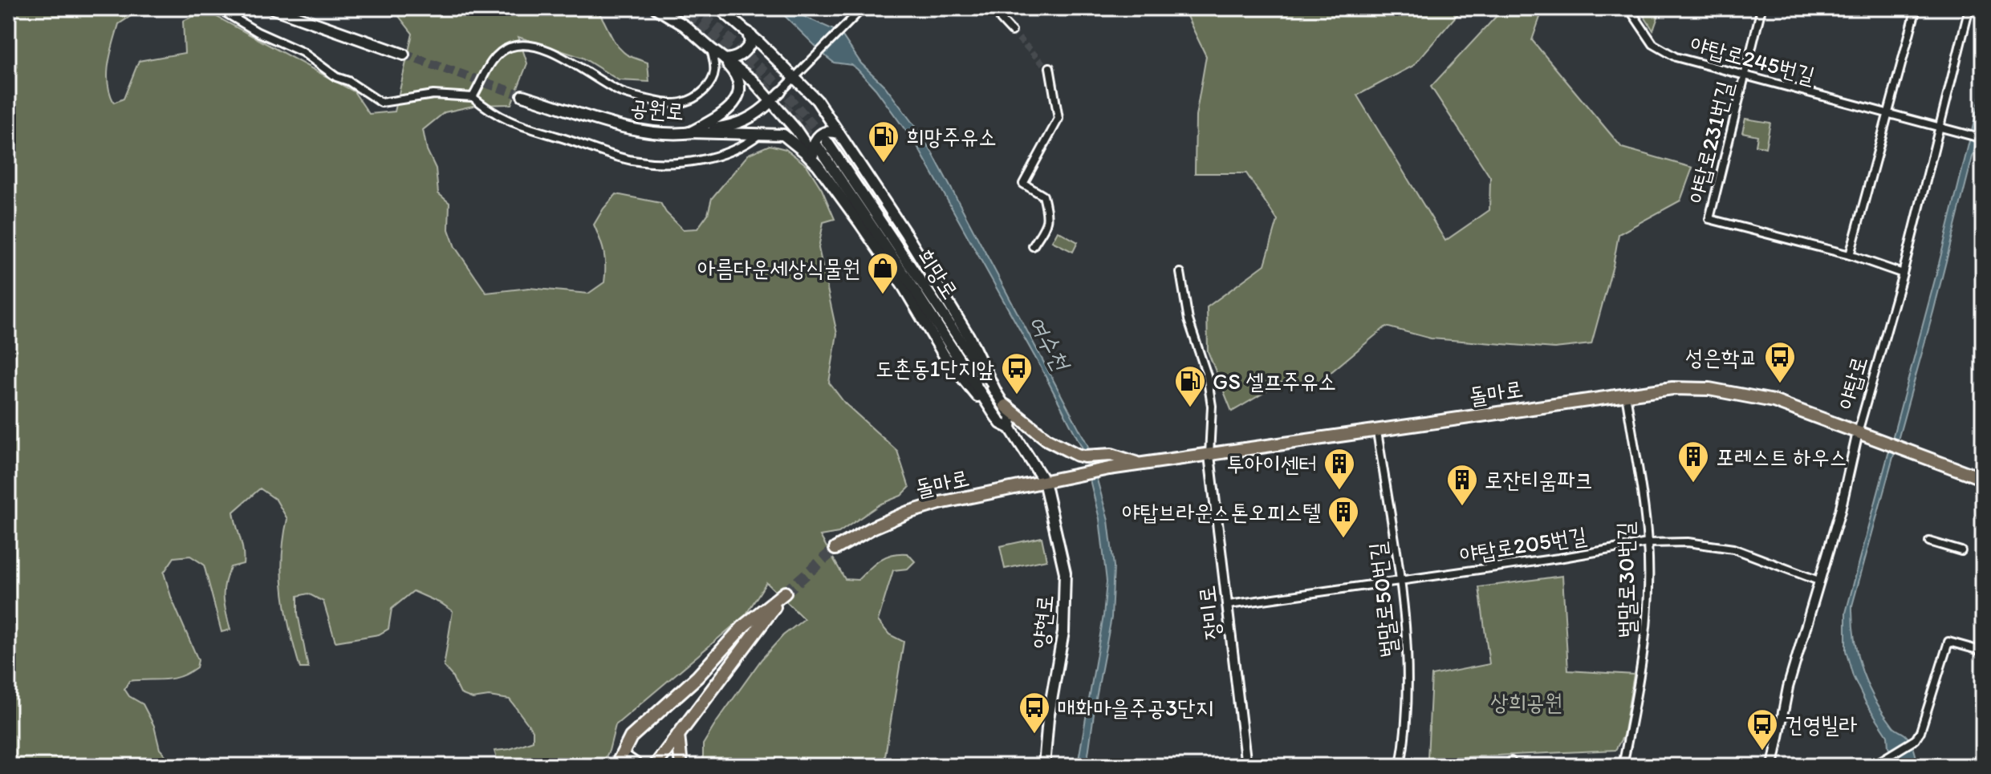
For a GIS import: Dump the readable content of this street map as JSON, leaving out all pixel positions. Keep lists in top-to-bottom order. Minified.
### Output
{"streets":{"main road":["공원로","희망로","돌마로","양현로"],"street":["야탑로245번길","야탑로231번길","야탑로","야탑로205번길","벌말로30번길","벌말로50번길","장미로"]},"crossings":[["야탑로245번길","야탑로231번길"],["야탑로245번길","야탑로"],["야탑로231번길","야탑로"],["희망로","돌마로"],["희망로","양현로"],["야탑로","돌마로"],["야탑로","야탑로205번길"],["돌마로","벌말로30번길"],["돌마로","벌말로50번길"],["돌마로","장미로"],["돌마로","양현로"],["야탑로205번길","벌말로30번길"],["야탑로205번길","벌말로50번길"],["야탑로205번길","장미로"]],"water":["여수천"],"parks":["상희공원"],"places":{"fuel station":["희망주유소","GS 셀프주유소"],"shop":["아름다운세상식물원"],"bus stop":["성은학교","도촌동1단지앞","매화마을주공3단지","건영빌라"],"building":["포레스트 하우스","투아이센터","로잔티움파크","야탑브라운스톤오피스텔"]}}
